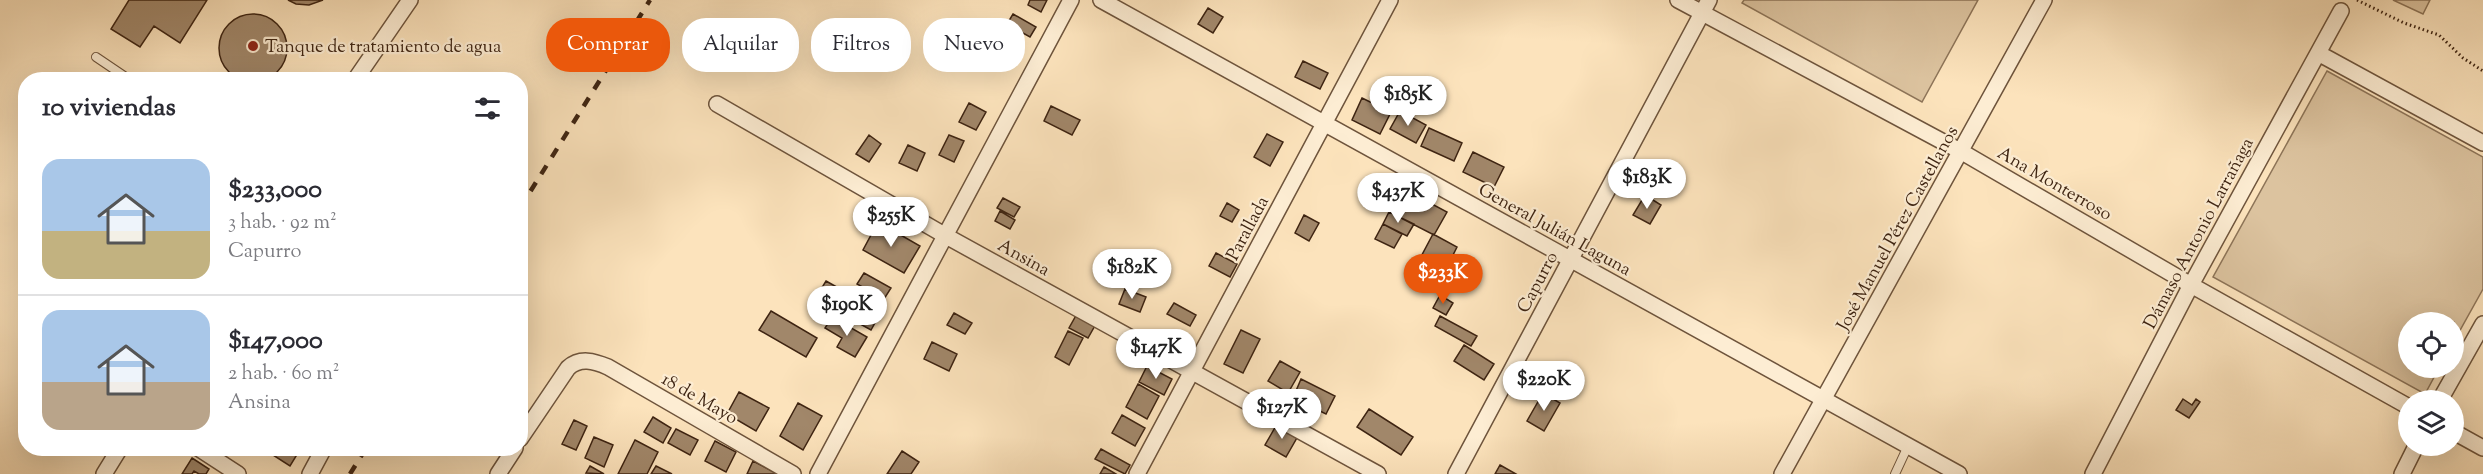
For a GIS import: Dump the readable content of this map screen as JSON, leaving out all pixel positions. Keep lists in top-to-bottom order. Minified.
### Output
{"streets":{"street":["Ana Monterroso","Parallada","José Manuel Pérez Castellanos","General Julián Laguna","Dámaso Antonio Larrañaga","Ansina","Capurro","18 de Mayo"]},"crossings":[["Ana Monterroso","José Manuel Pérez Castellanos"],["Ana Monterroso","Dámaso Antonio Larrañaga"],["Ana Monterroso","Capurro"],["Parallada","General Julián Laguna"],["Parallada","Ansina"],["José Manuel Pérez Castellanos","General Julián Laguna"],["General Julián Laguna","Capurro"]],"places":["Tanque de tratamiento de agua"],"page":{"chip":["Comprar","Alquilar","Filtros","Nuevo"],"heading":"10 viviendas","price":["$185K","$183K","$437K","$255K","$182K","$233K","$190K","$147K","$220K","$127K"],"list":[{"name":"$233,000","note":"3 hab. · 92 m² · Capurro"},{"name":"$147,000","note":"2 hab. · 60 m² · Ansina"}]}}
